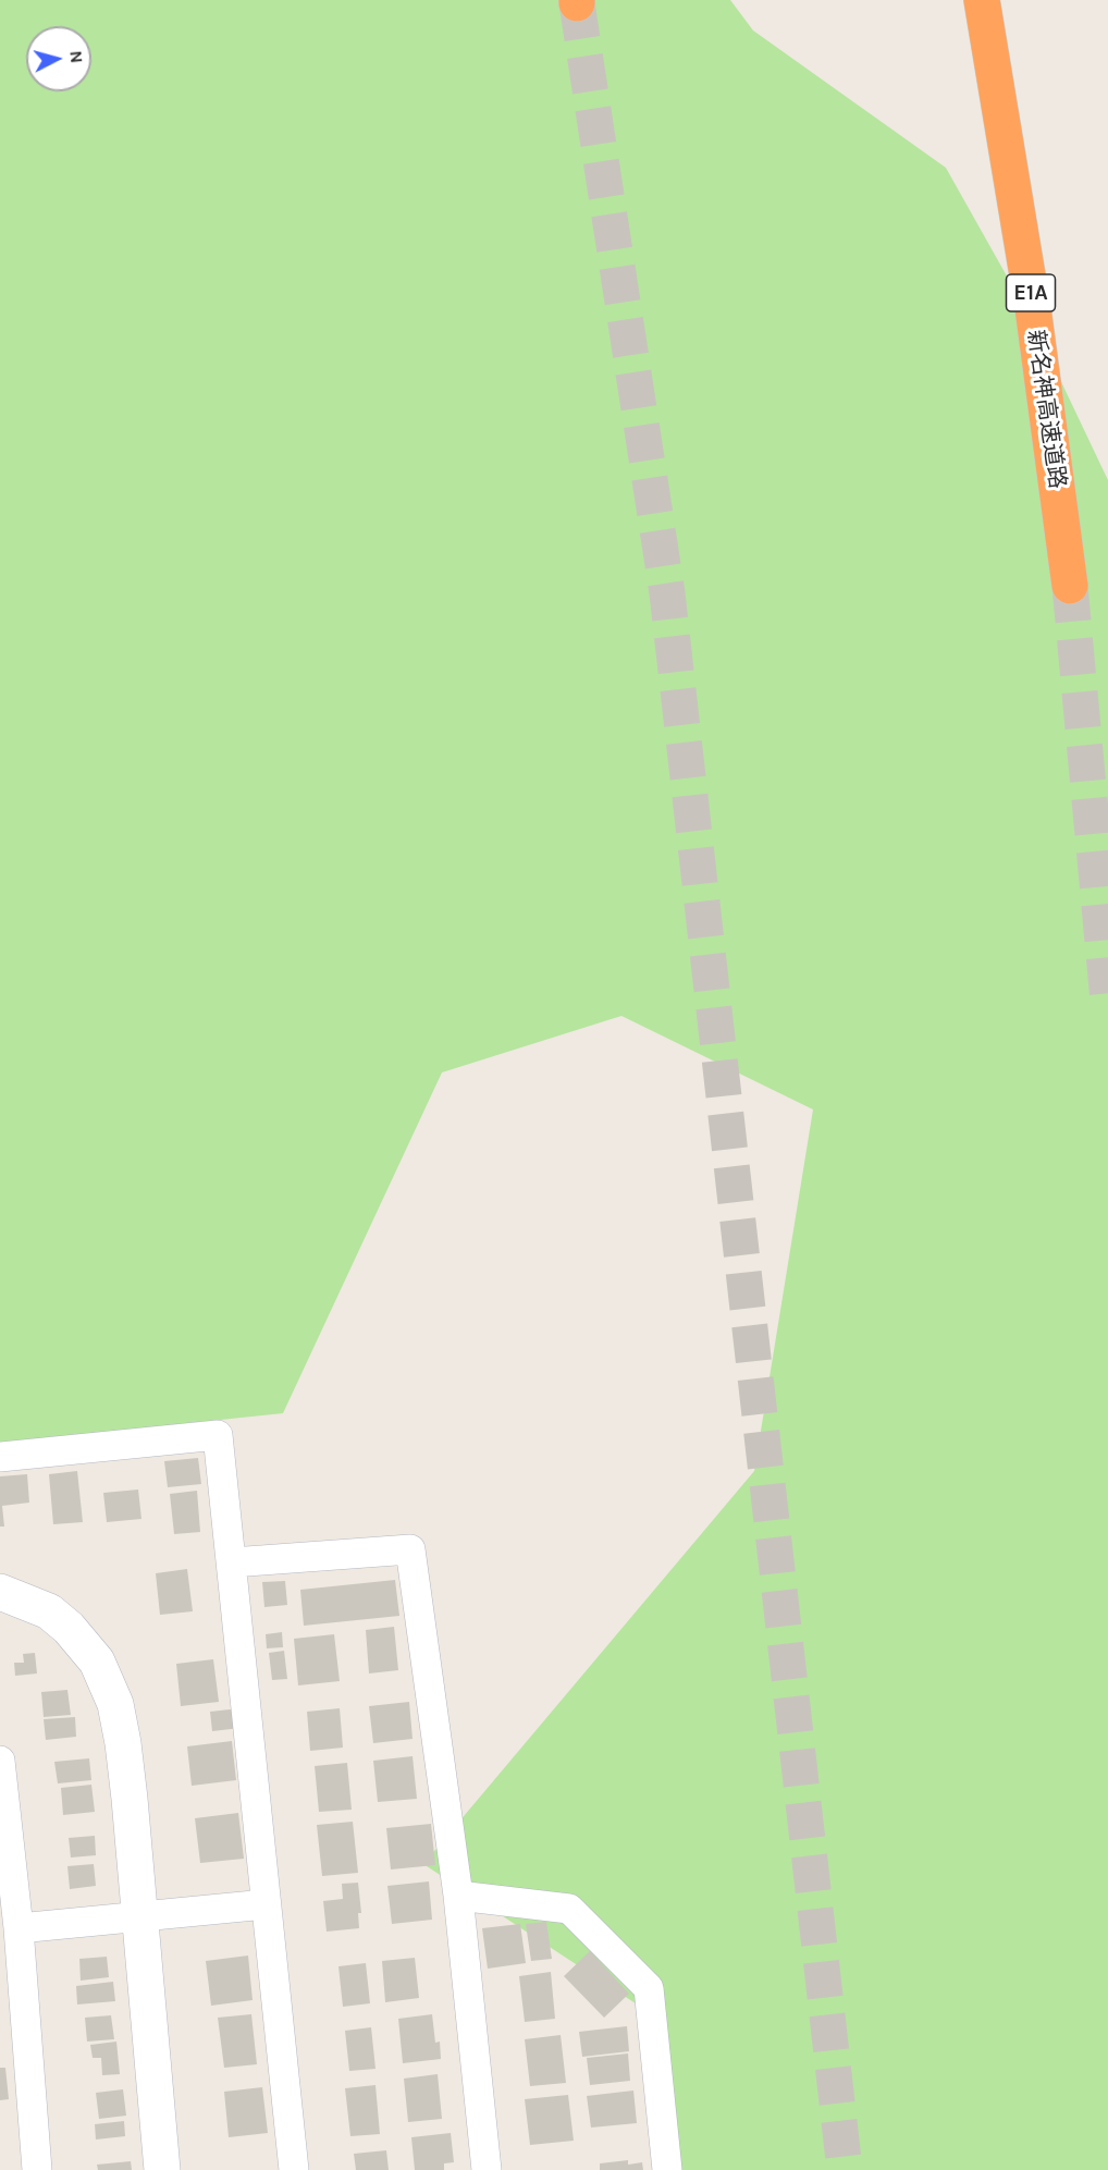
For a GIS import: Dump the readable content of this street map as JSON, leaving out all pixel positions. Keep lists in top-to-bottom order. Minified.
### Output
{"streets":{"highway":["E1A","新名神高速道路"]},"north":"right"}
